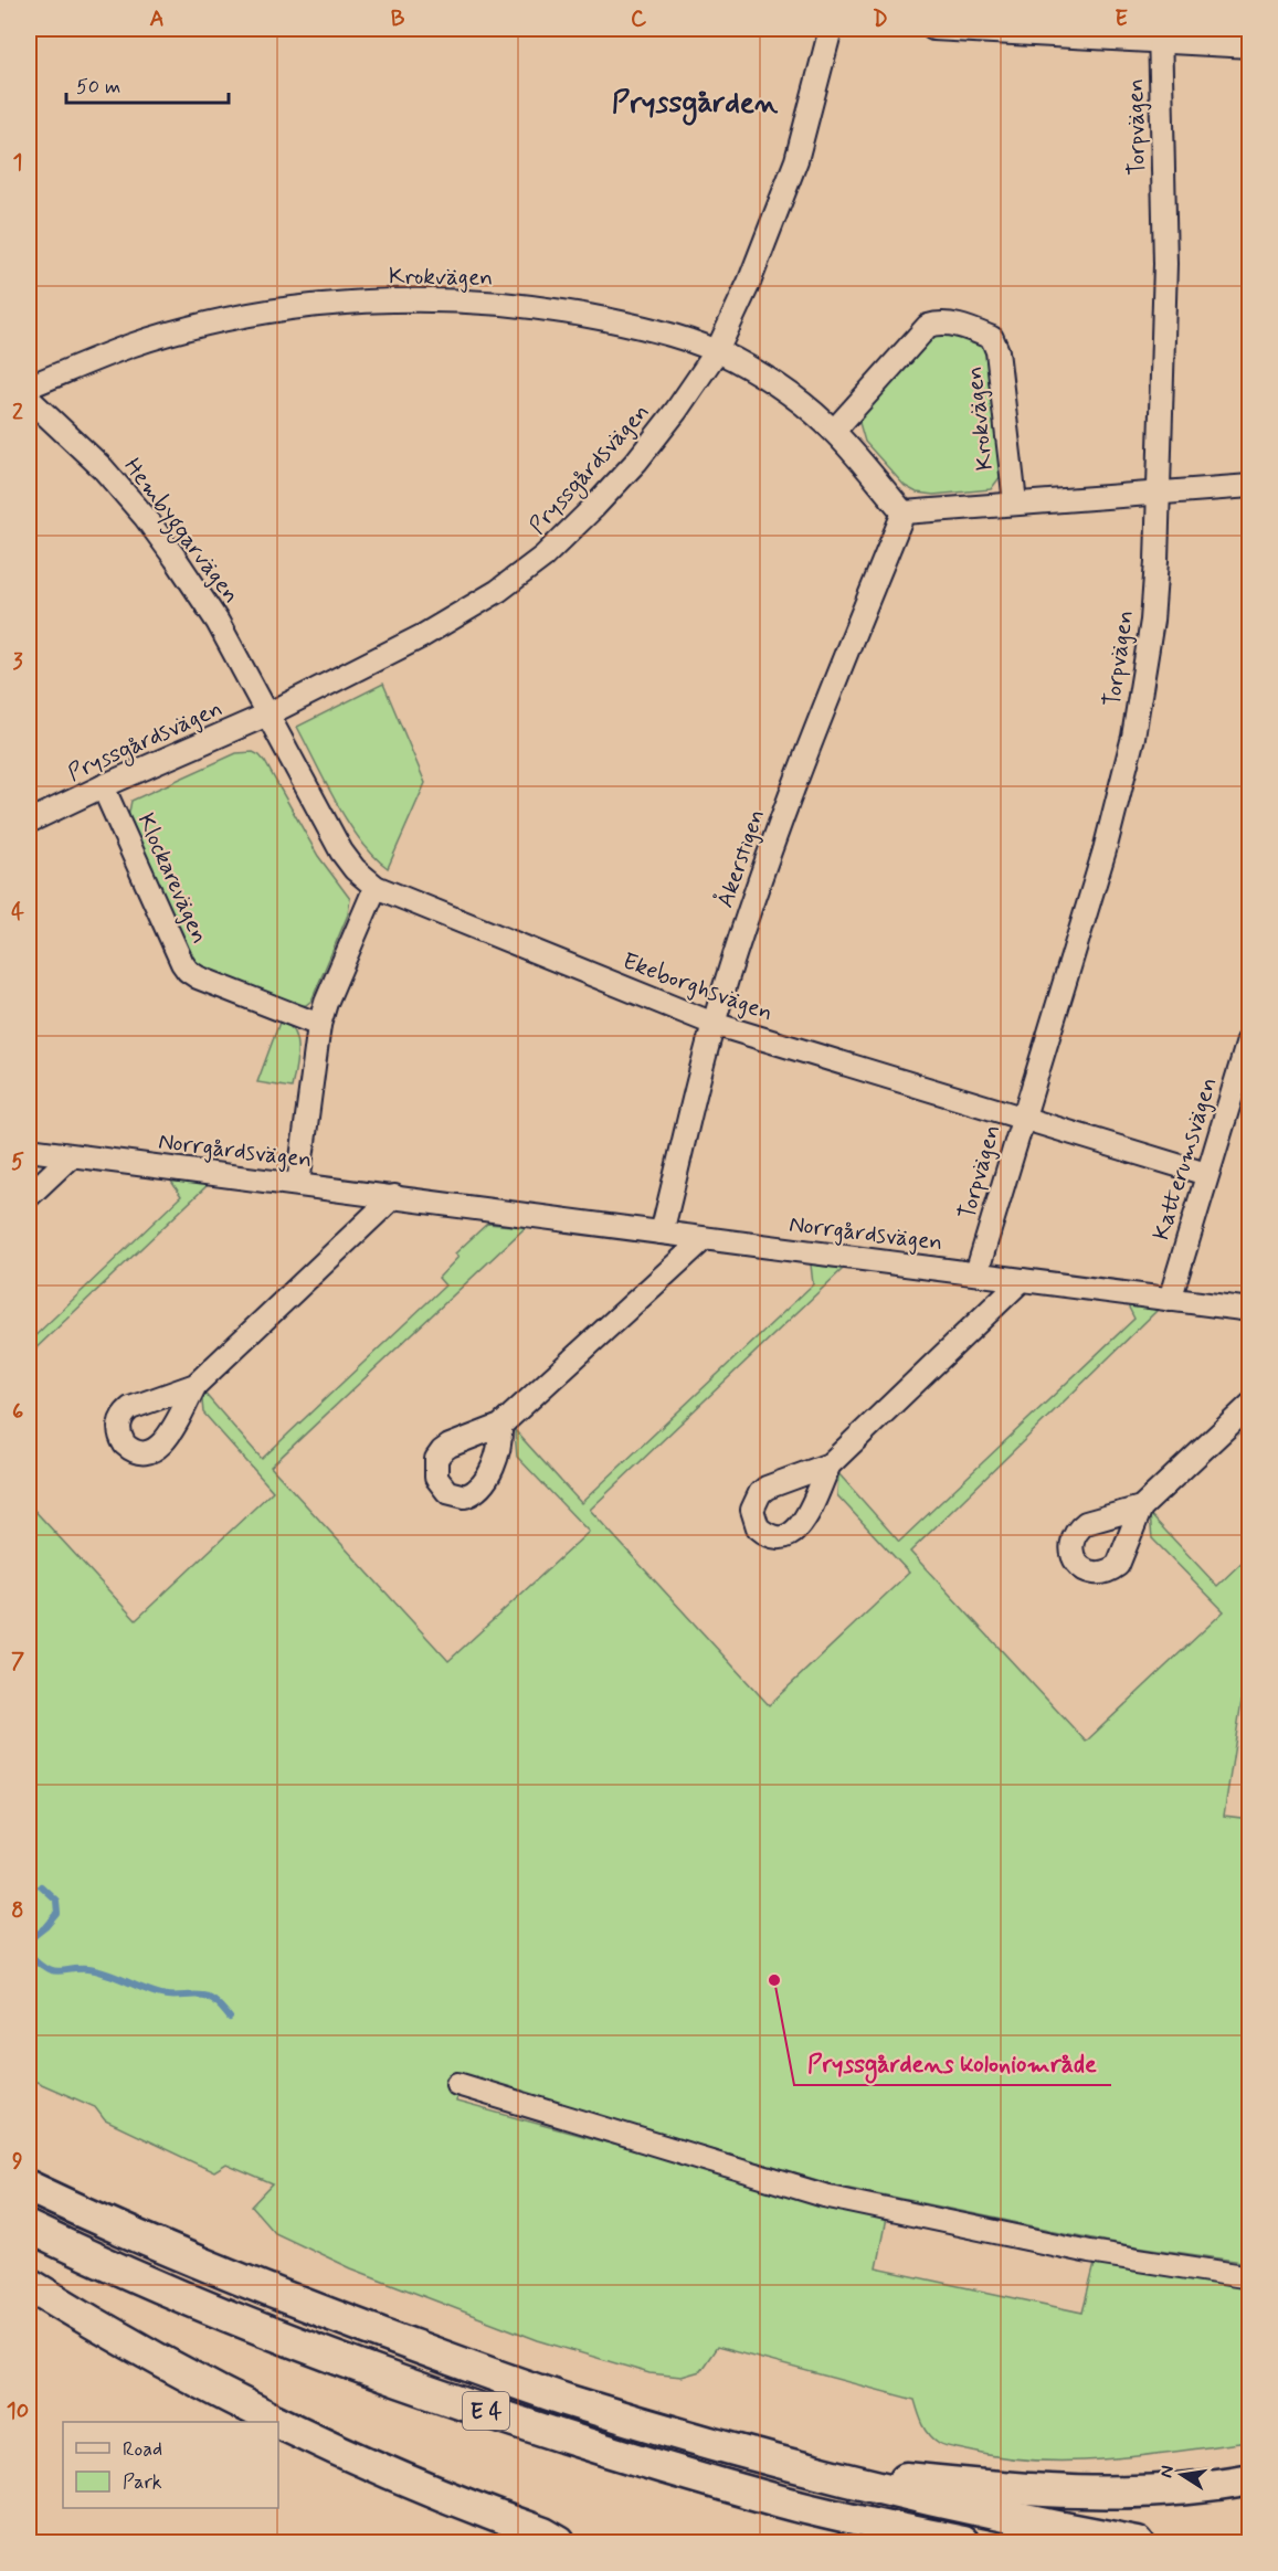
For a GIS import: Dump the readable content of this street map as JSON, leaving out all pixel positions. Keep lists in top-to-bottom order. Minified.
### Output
{"streets":{"highway":["E 4"],"street":["Torpvägen","Krokvägen","Pryssgårdsvägen","Hembyggarvägen","Åkerstigen","Klockarevägen","Ekeborghsvägen","Norrgårdsvägen","Katterumsvägen"]},"crossings":[["Torpvägen","Krokvägen"],["Torpvägen","Ekeborghsvägen"],["Torpvägen","Norrgårdsvägen"],["Krokvägen","Pryssgårdsvägen"],["Krokvägen","Åkerstigen"],["Pryssgårdsvägen","Hembyggarvägen"],["Pryssgårdsvägen","Klockarevägen"],["Pryssgårdsvägen","Ekeborghsvägen"],["Hembyggarvägen","Ekeborghsvägen"],["Åkerstigen","Ekeborghsvägen"],["Åkerstigen","Norrgårdsvägen"],["Ekeborghsvägen","Katterumsvägen"],["Norrgårdsvägen","Katterumsvägen"]],"districts":["Pryssgården"],"places":["Pryssgårdens koloniområde"],"legend":["Road","Park"],"scale_bar":"50 m","north":"left","grid":{"columns":["A","B","C","D","E"],"rows":["1","2","3","4","5","6","7","8","9","10"]}}
